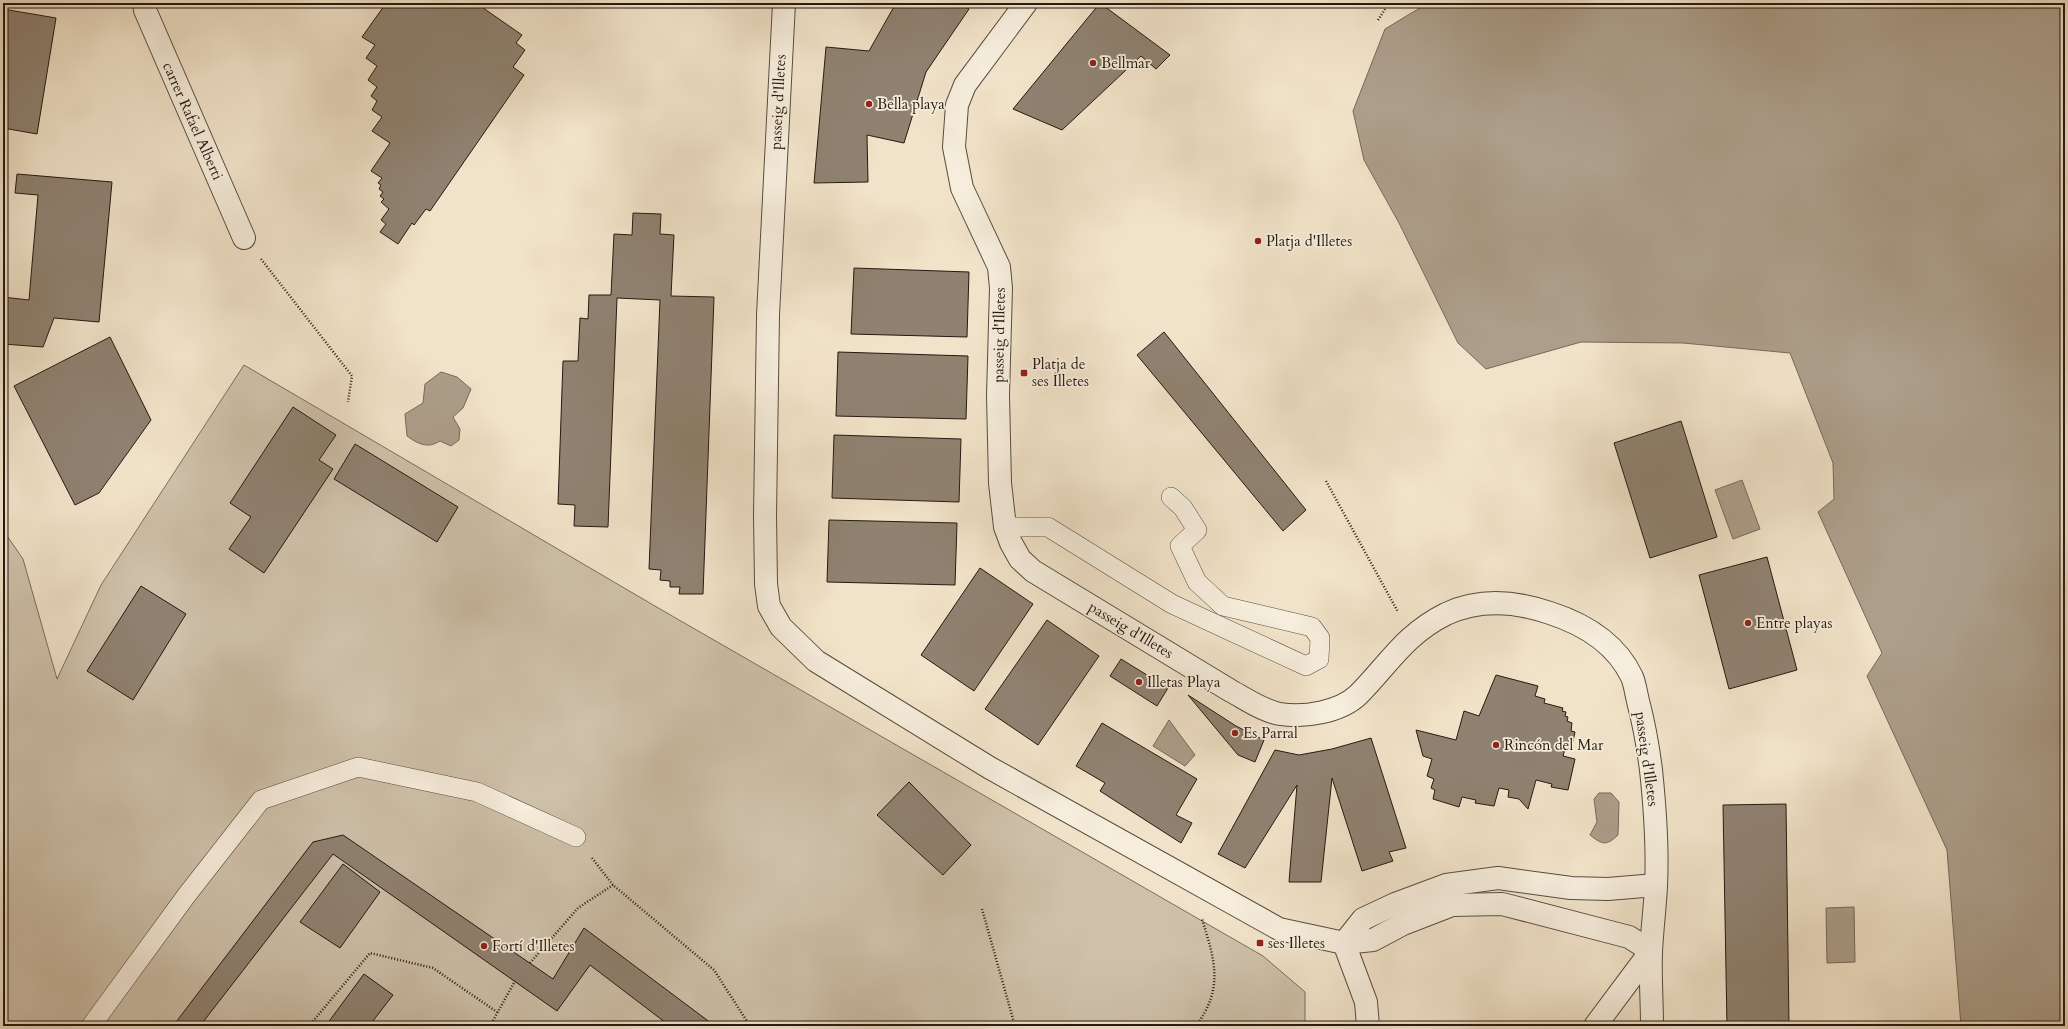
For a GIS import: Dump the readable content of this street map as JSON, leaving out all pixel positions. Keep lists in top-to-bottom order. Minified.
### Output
{"streets":{"street":["passeig d'Illetes","carrer Rafael Alberti"]},"places":{"other":["Bellmar","Bella playa","Platja d'Illetes","Entre playas","Illetas Playa","Es Parral","Rincón del Mar","Fortí d'Illetes"],"transit":["Platja de ses Illetes","ses Illetes"]}}
